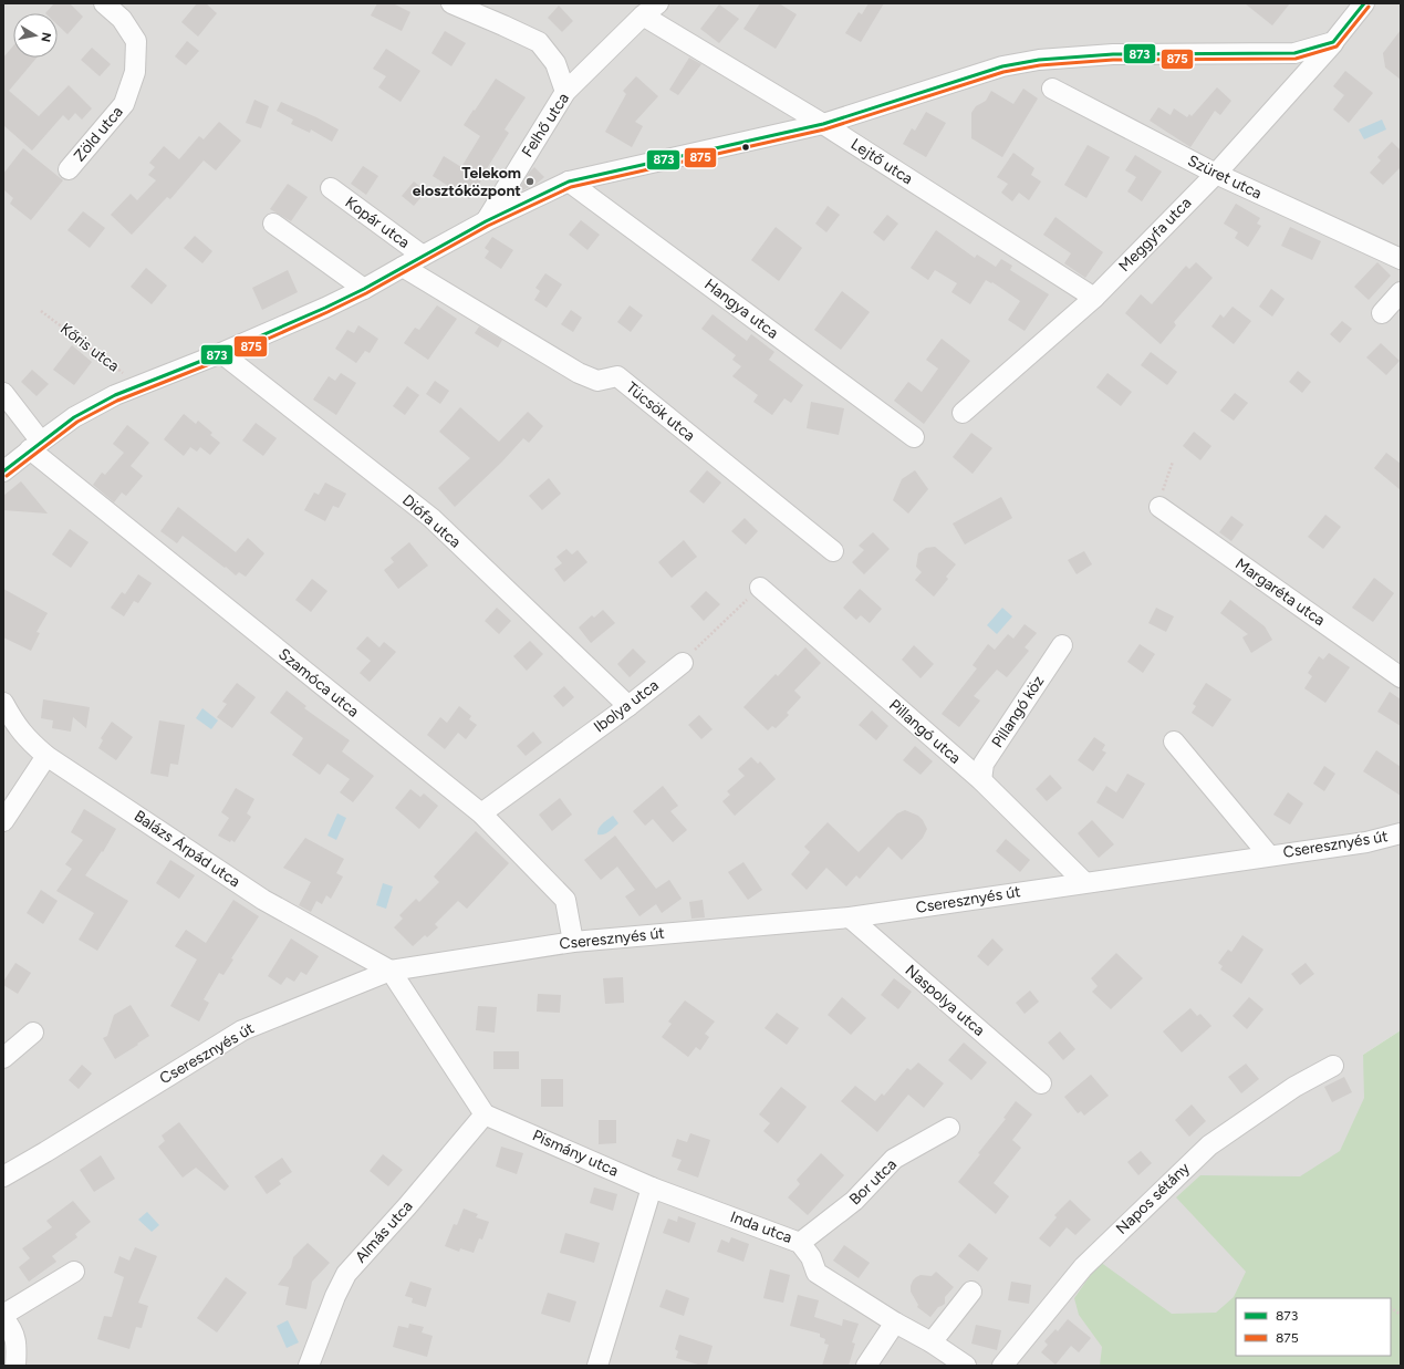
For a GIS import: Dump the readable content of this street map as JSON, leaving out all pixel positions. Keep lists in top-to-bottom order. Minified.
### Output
{"streets":{"street":["Felhő utca","Zöld utca","Lejtő utca","Szüret utca","Kopár utca","Meggyfa utca","Hangya utca","Tücsök utca","Diófa utca","Margaréta utca","Szamóca utca","Ibolya utca","Pillangó köz","Pillangó utca","Cseresznyés út","Balázs Árpád utca","Naspolya utca","Pismány utca","Bor utca","Napos sétány","Inda utca","Almás utca"],"path":["Kőris utca"]},"crossings":[["Felhő utca","Lejtő utca"],["Lejtő utca","Meggyfa utca"],["Szüret utca","Meggyfa utca"],["Diófa utca","Ibolya utca"],["Szamóca utca","Ibolya utca"],["Szamóca utca","Cseresznyés út"],["Pillangó köz","Pillangó utca"],["Pillangó utca","Cseresznyés út"],["Cseresznyés út","Balázs Árpád utca"],["Cseresznyés út","Naspolya utca"],["Pismány utca","Inda utca"],["Pismány utca","Almás utca"],["Bor utca","Inda utca"]],"places":["Telekom elosztóközpont"],"lines":["transit line 873","transit line 875"],"legend":["873","875"],"north":"right"}
